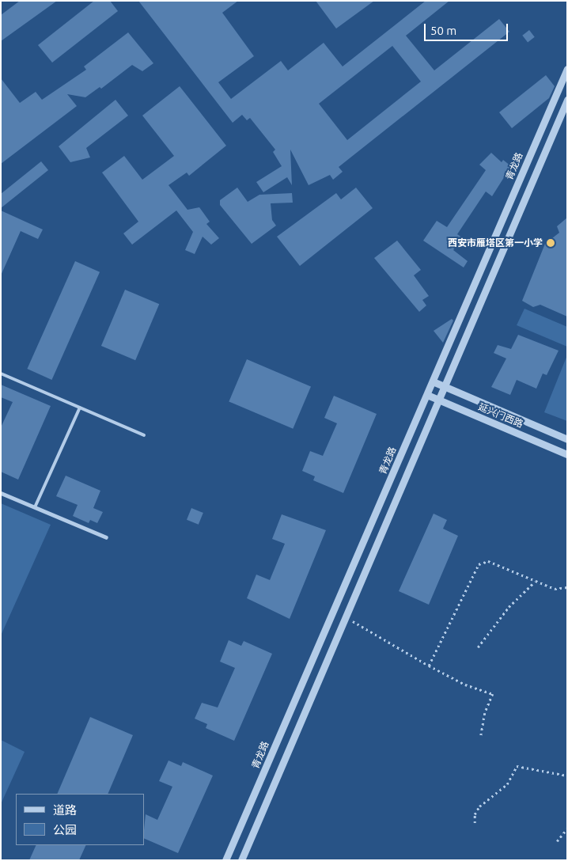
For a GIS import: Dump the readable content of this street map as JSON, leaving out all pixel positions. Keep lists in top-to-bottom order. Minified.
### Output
{"streets":{"street":["青龙路","延兴门西路"]},"crossings":[["青龙路","延兴门西路"]],"places":["西安市雁塔区第一小学"],"legend":["道路","公园"],"scale_bar":"50 m"}
